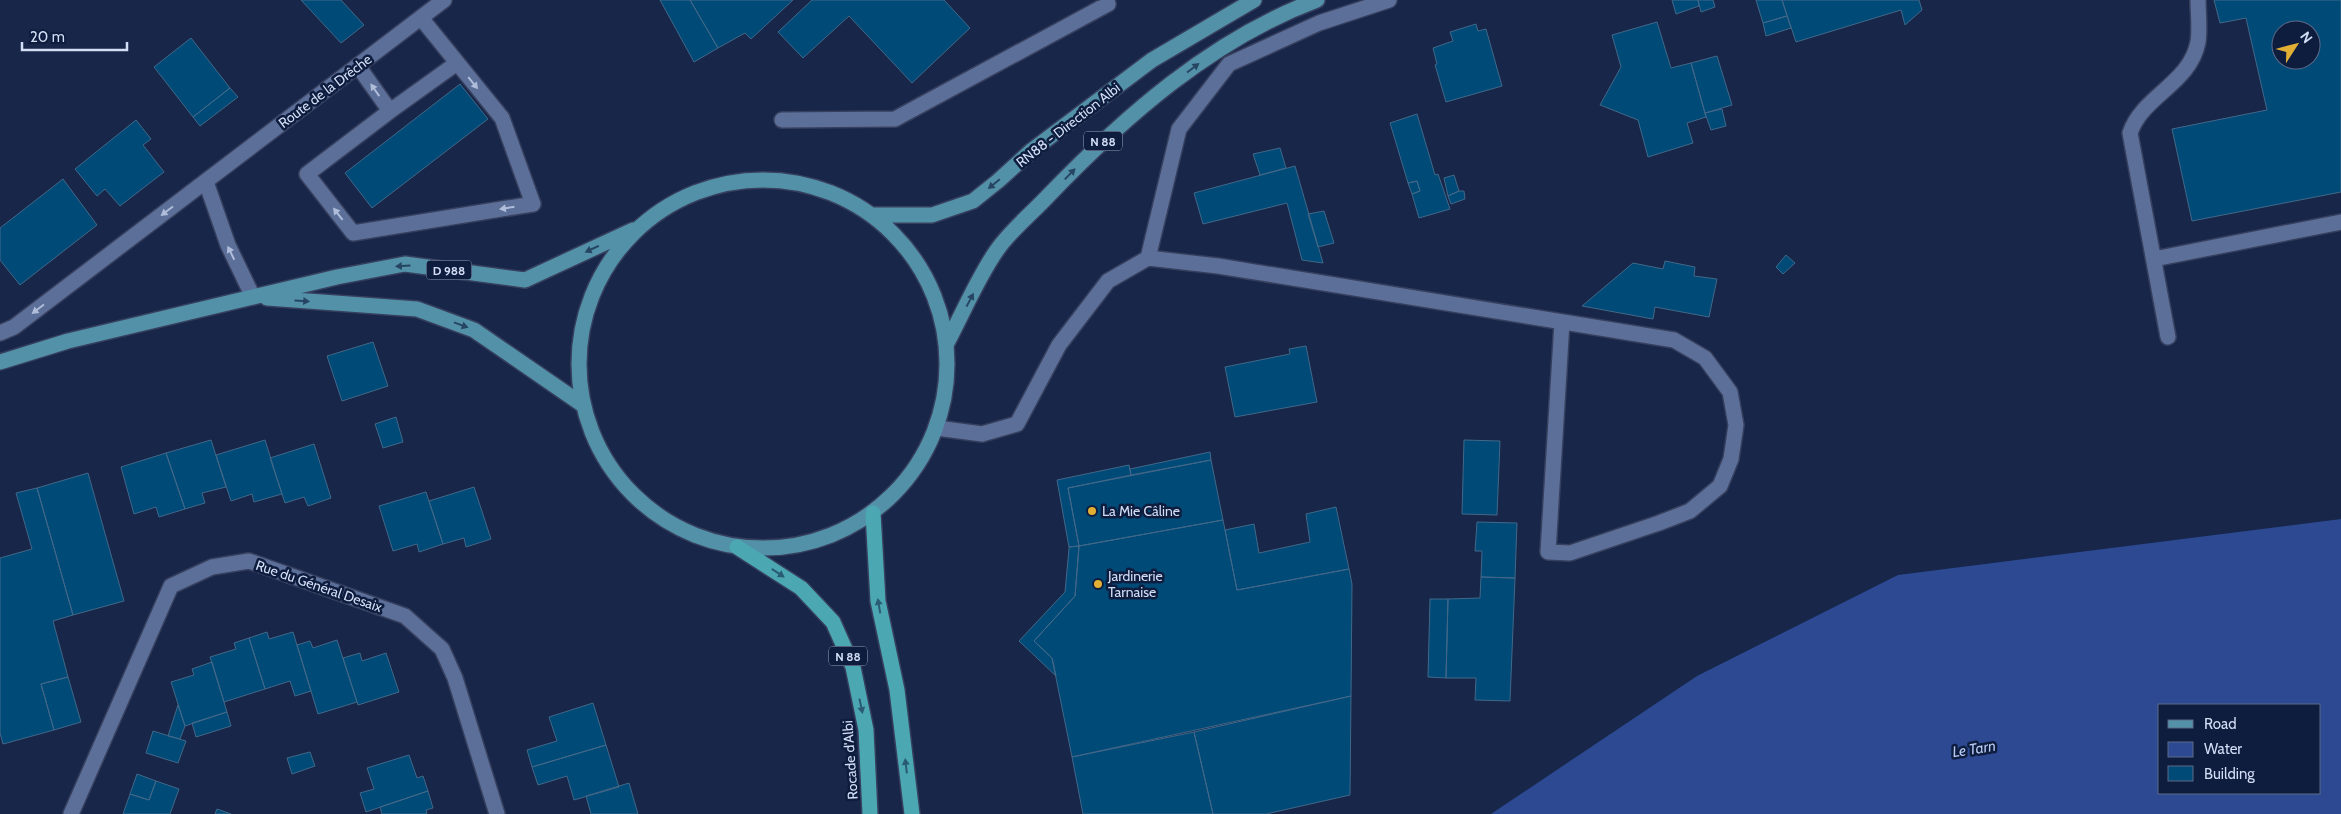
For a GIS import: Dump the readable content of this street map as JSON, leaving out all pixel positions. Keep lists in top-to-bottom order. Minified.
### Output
{"streets":{"highway":["N 88","Rocade d'Albi"],"main road":["RN88 - Direction Albi","D 988"],"street":["Route de la Drêche","Rue du Général Desaix"]},"one_way":["Route de la Drêche"],"water":["Le Tarn"],"places":["La Mie Câline","Jardinerie Tarnaise"],"legend":["Road","Water","Building"],"scale_bar":"20 m","north":"top right"}
